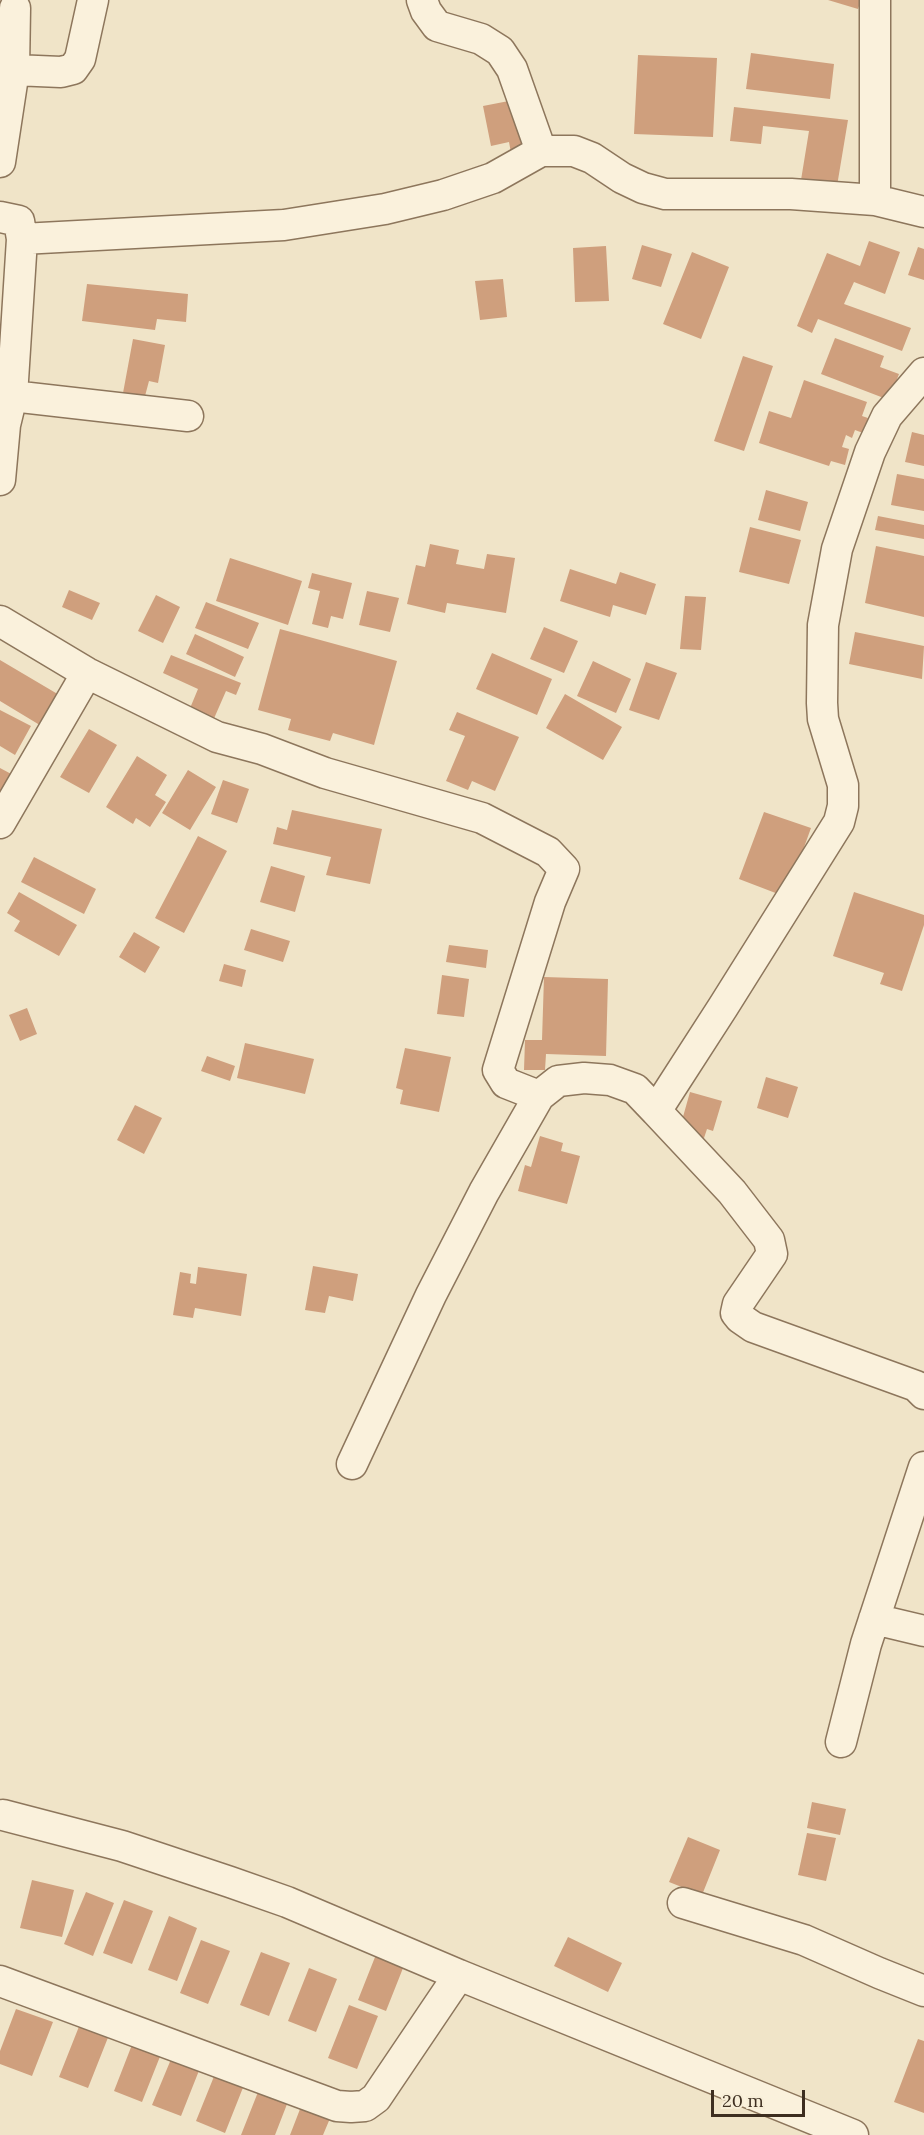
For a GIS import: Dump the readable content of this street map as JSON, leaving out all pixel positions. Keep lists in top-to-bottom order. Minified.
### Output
{"scale_bar":"20 m"}
